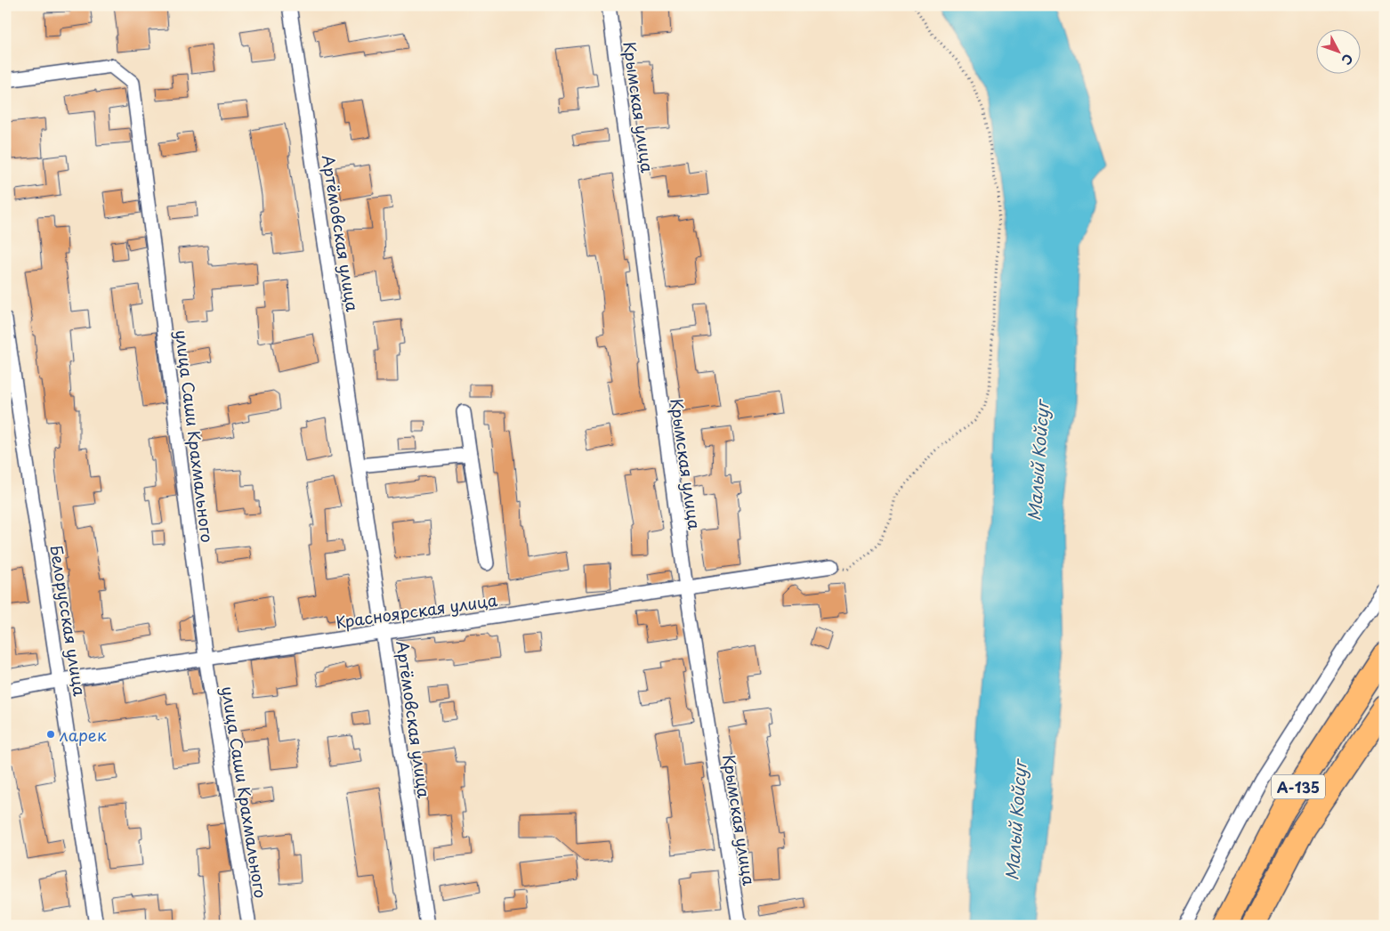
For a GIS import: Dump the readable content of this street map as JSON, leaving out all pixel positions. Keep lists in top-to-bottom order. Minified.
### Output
{"streets":{"highway":["А-135"],"street":["Крымская улица","Артёмовская улица","улица Саши Крахмального","Красноярская улица","Белорусская улица"]},"crossings":[["Крымская улица","Красноярская улица"],["Артёмовская улица","Красноярская улица"],["улица Саши Крахмального","Красноярская улица"],["Красноярская улица","Белорусская улица"]],"water":["Малый Койсуг"],"places":["ларек"],"north":"bottom right"}
